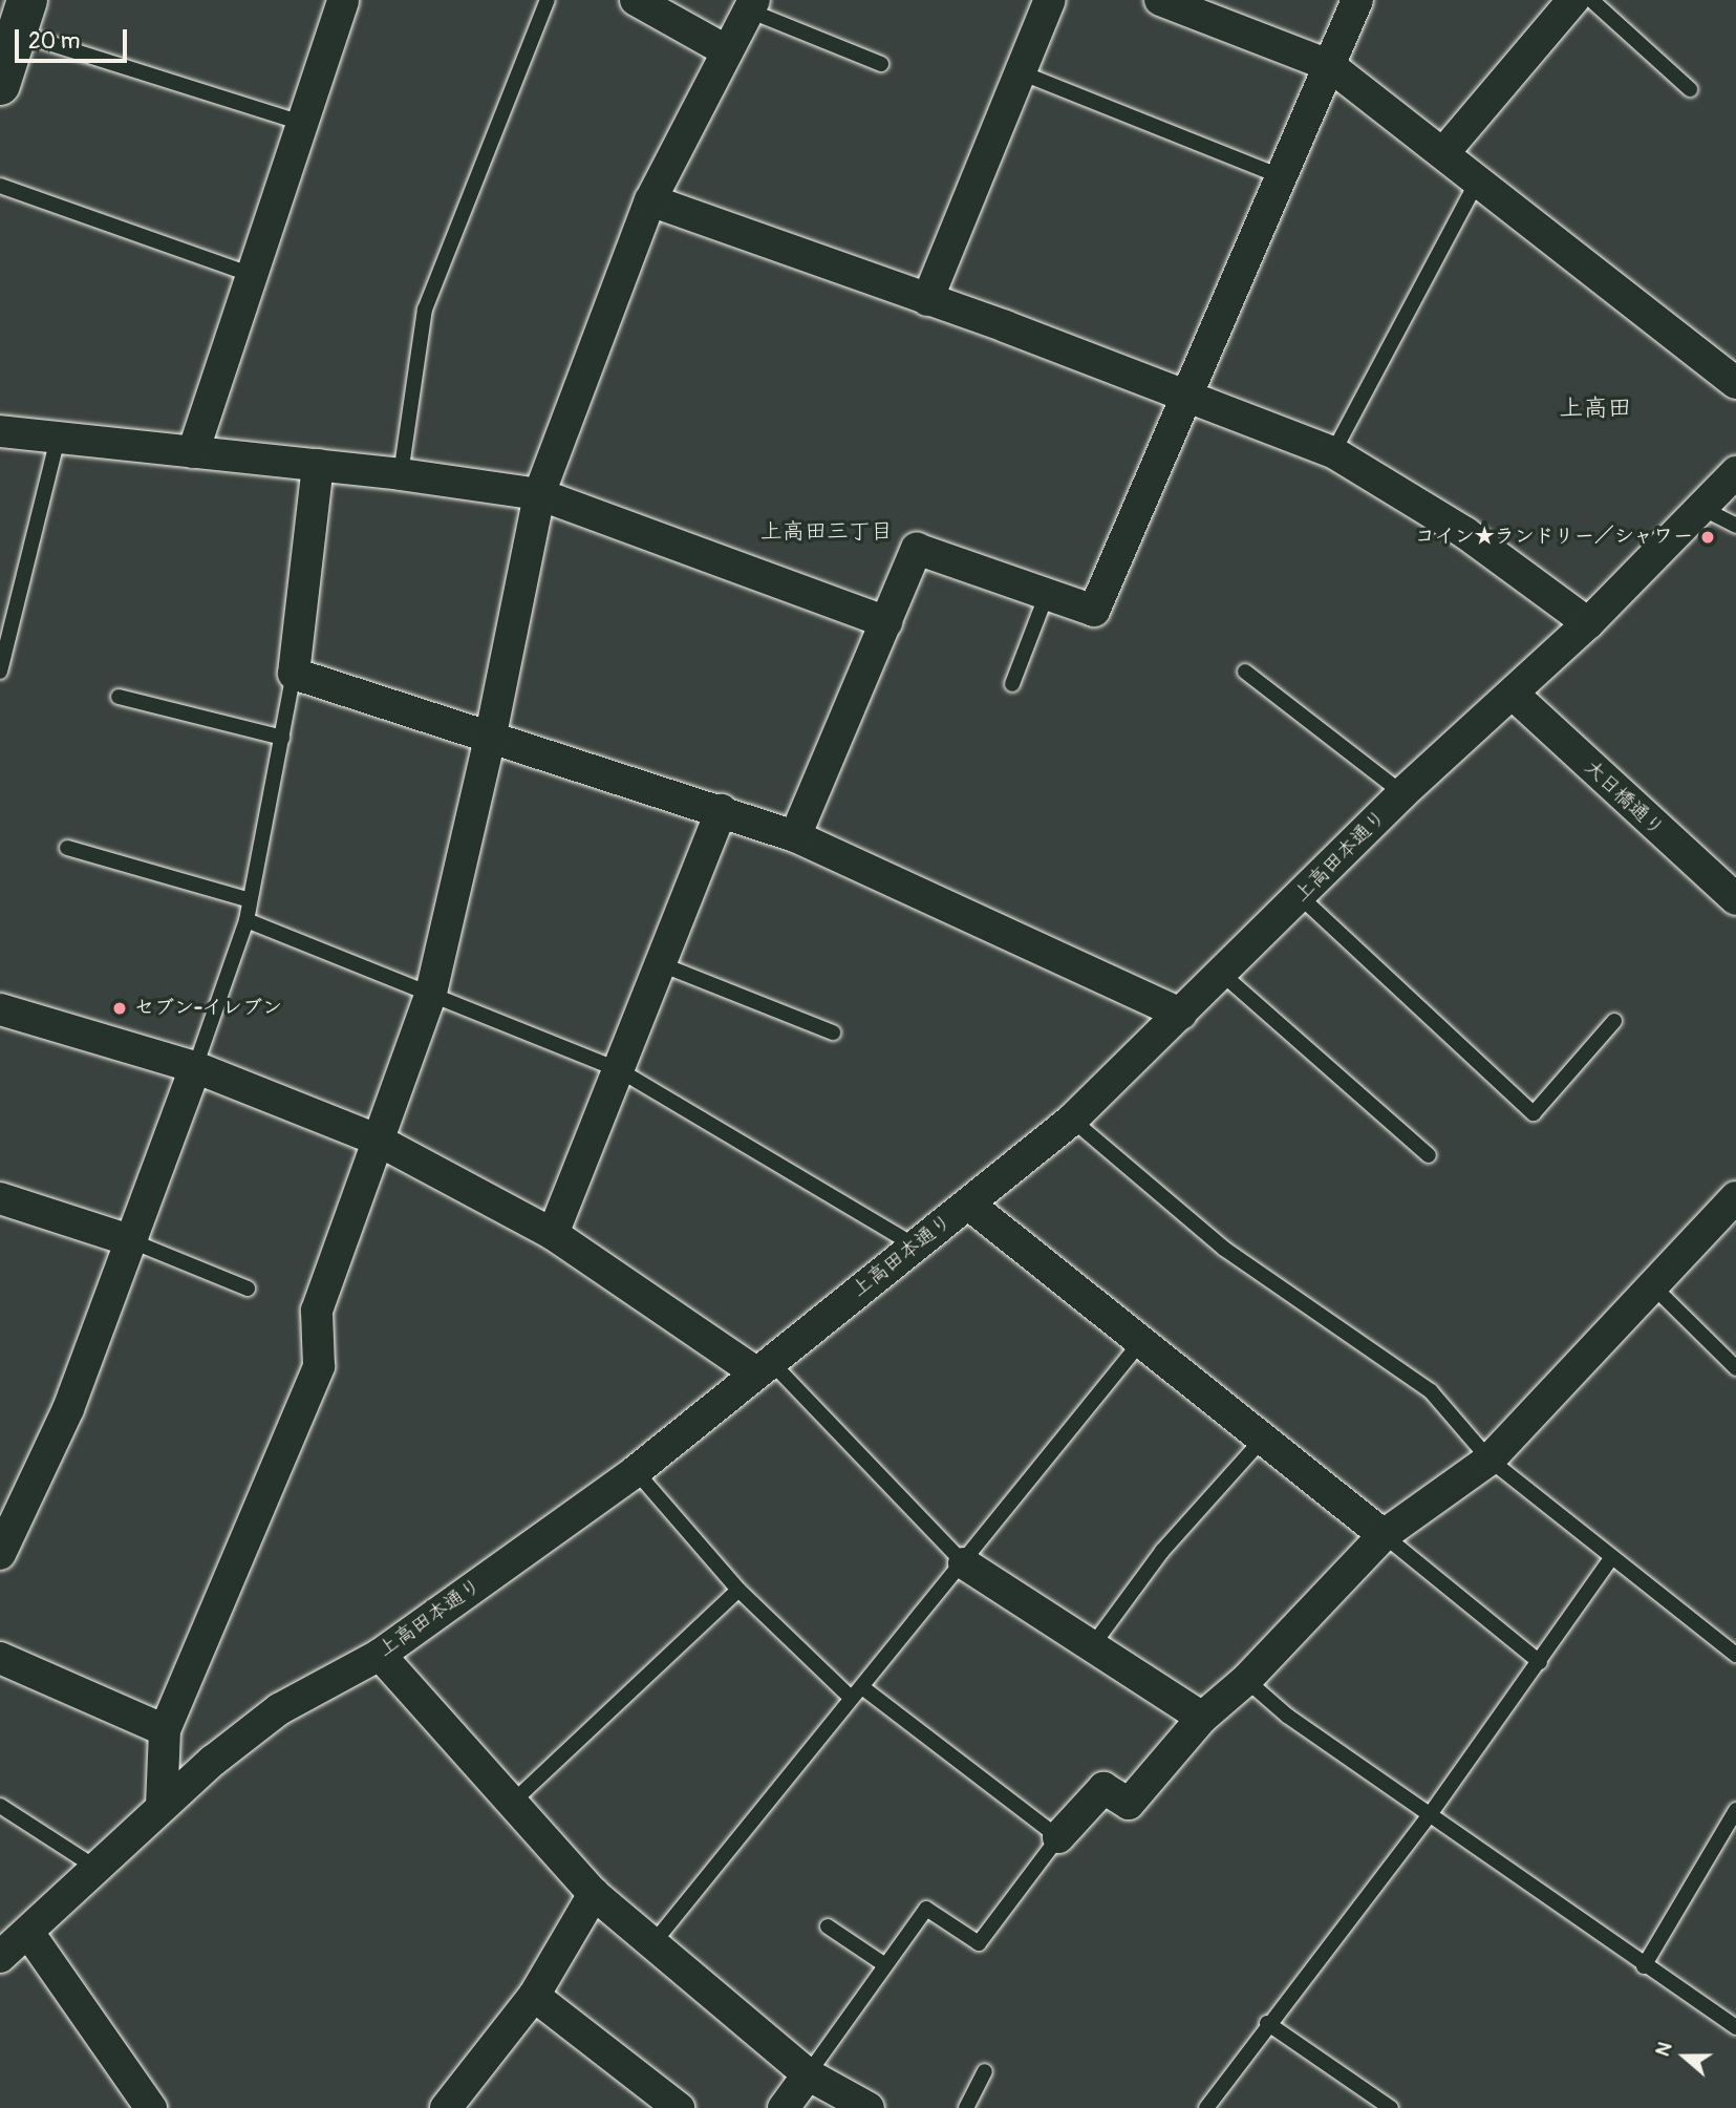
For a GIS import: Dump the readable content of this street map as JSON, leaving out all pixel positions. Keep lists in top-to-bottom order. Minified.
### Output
{"streets":{"street":["大日橋通り","上高田本通り"]},"crossings":[["大日橋通り","上高田本通り"]],"districts":["上高田","上高田三丁目"],"places":["コイン★ランドリー／シャワー","セブン-イレブン"],"scale_bar":"20 m","north":"left"}
